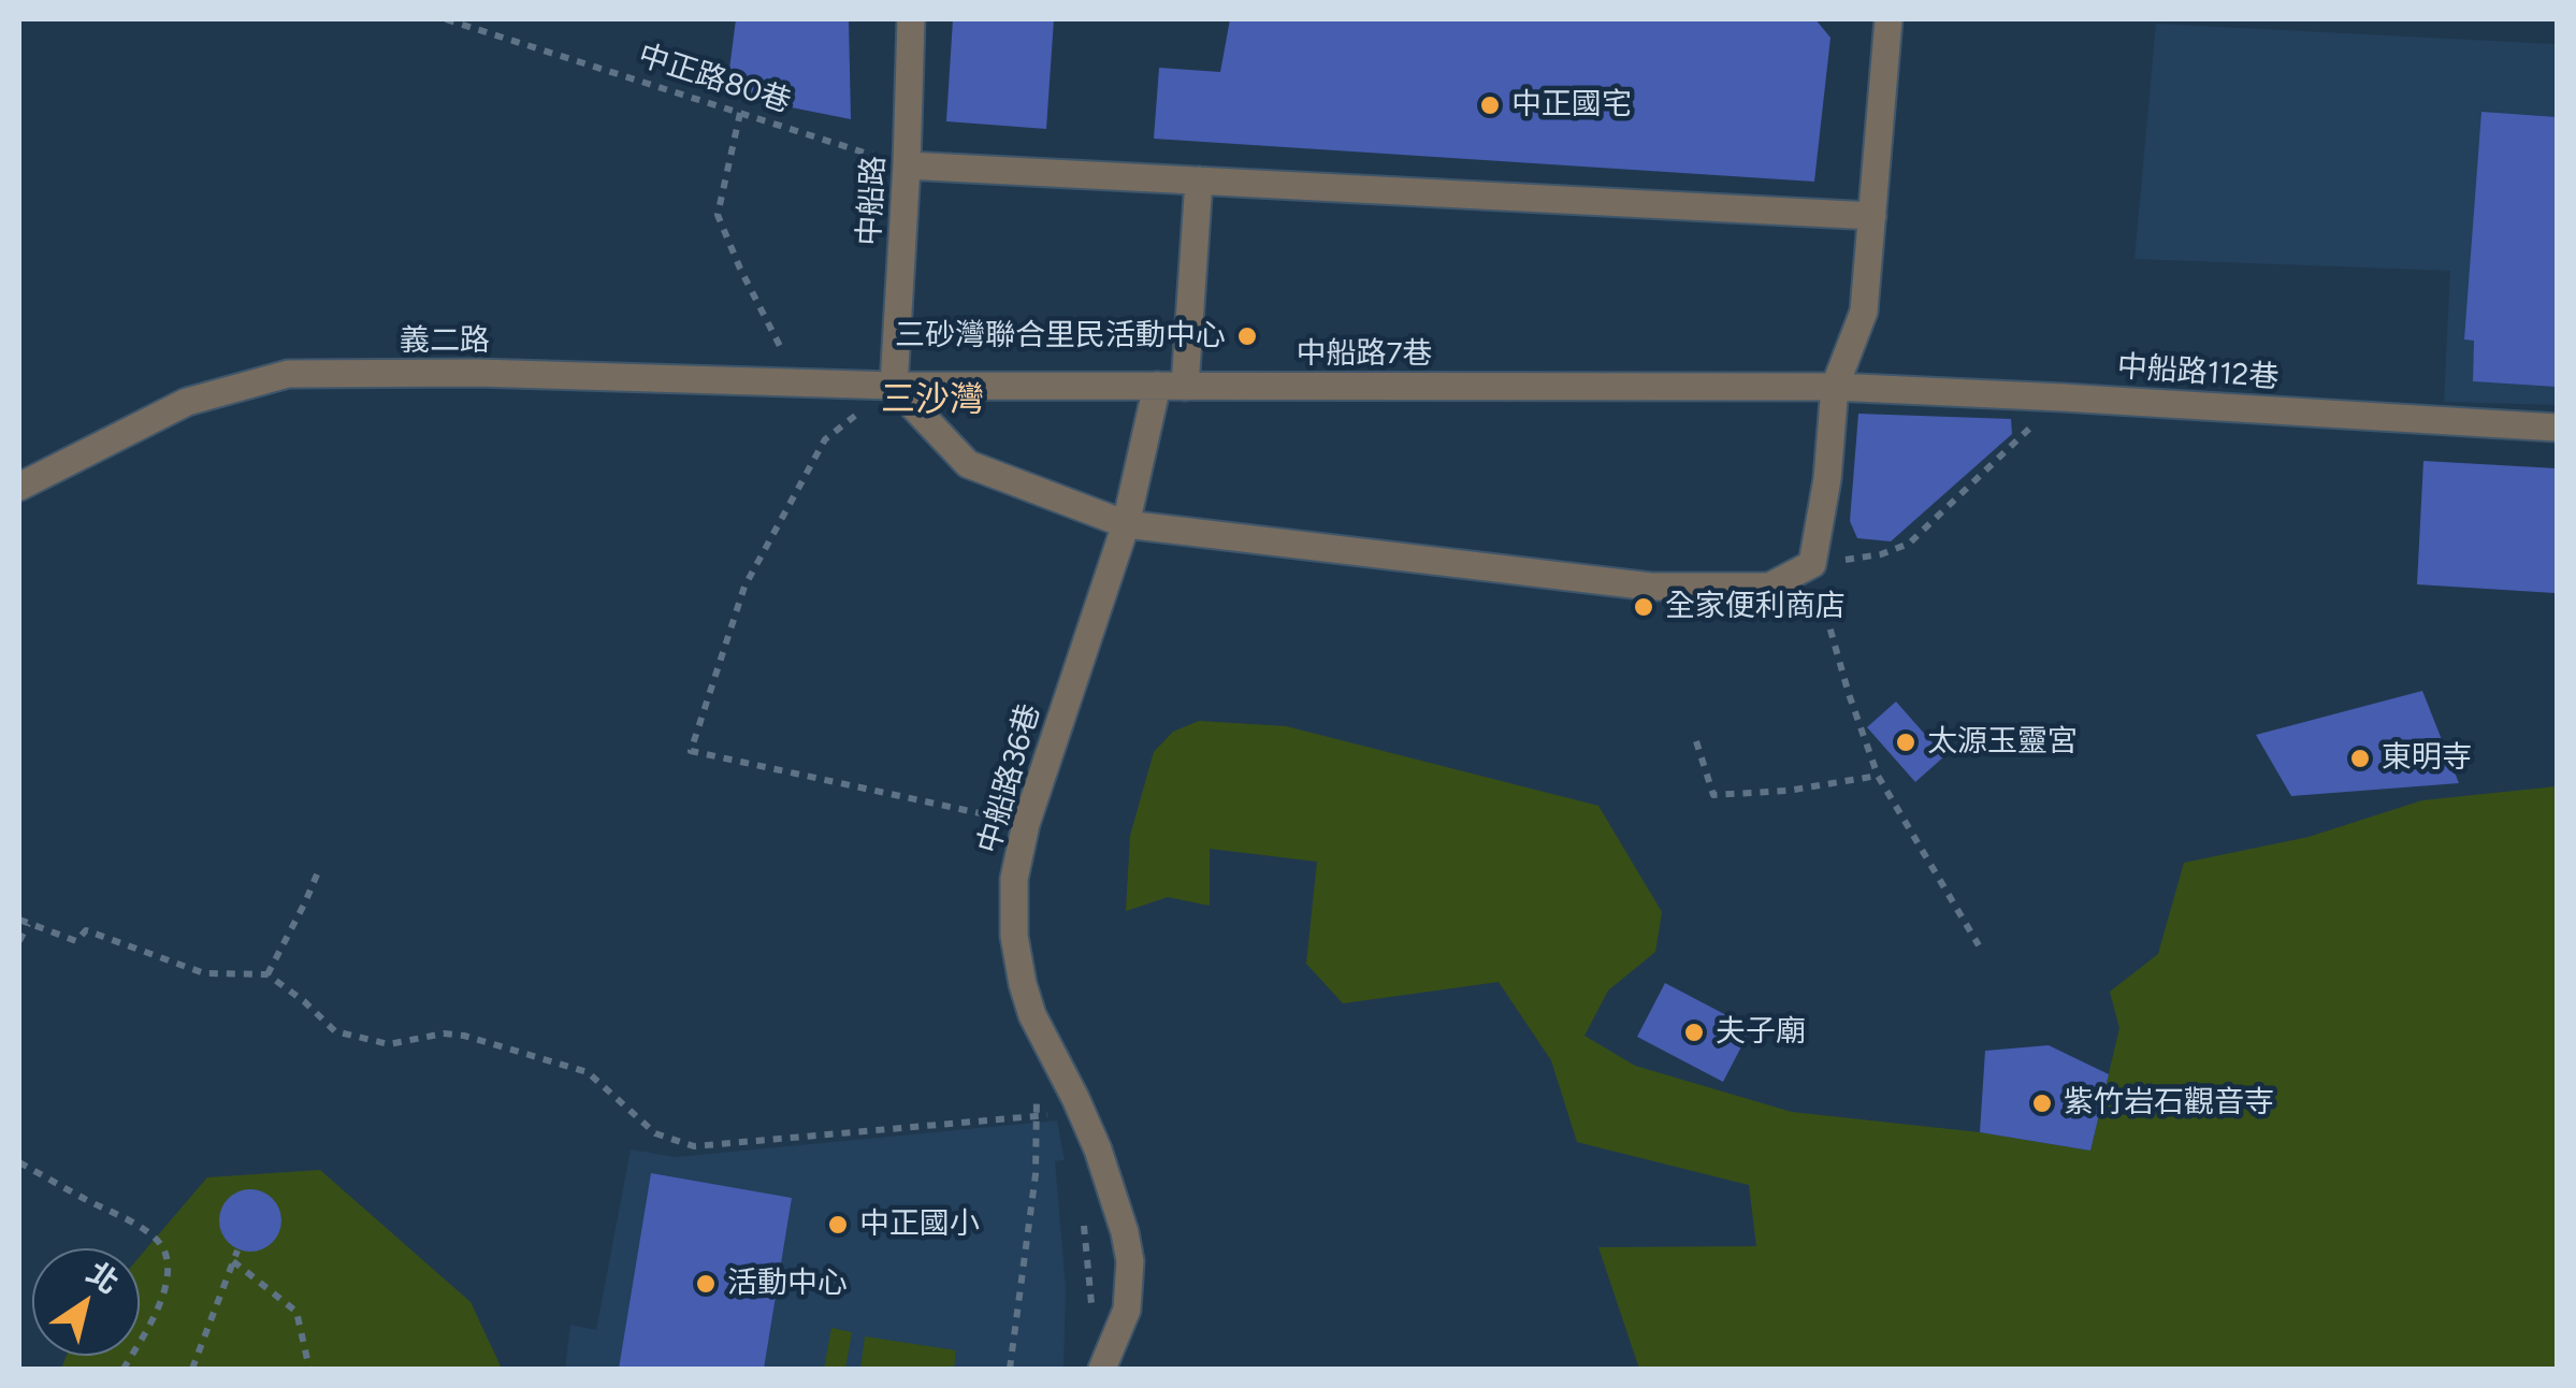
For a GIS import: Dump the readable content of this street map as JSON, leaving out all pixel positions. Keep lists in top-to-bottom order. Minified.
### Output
{"streets":{"street":["中船路","義二路","中船路7巷","中船路112巷","中船路36巷"],"path":["中正路80巷"]},"crossings":[["中正路80巷","中船路"],["中船路","義二路"],["中船路","中船路7巷"],["義二路","中船路7巷"],["中船路7巷","中船路112巷"],["中船路7巷","中船路36巷"]],"districts":["三沙灣"],"places":["中正國宅","三砂灣聯合里民活動中心","全家便利商店","太源玉靈宮","東明寺","夫子廟","紫竹岩石觀音寺","中正國小","活動中心"],"north":"top right"}
